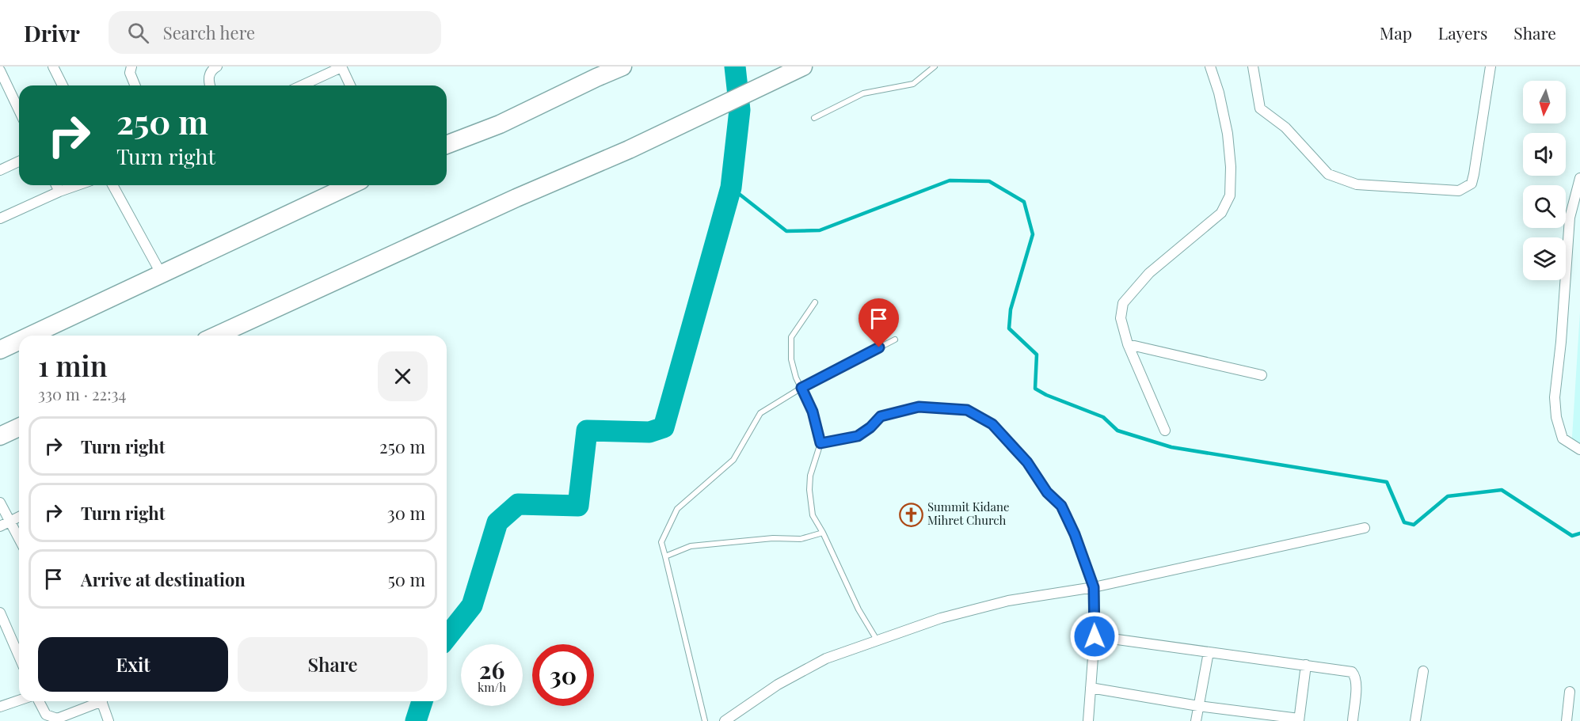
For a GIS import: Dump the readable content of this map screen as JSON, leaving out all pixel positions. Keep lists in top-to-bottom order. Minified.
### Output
{"places":{"church":["Summit Kidane Mihret Church"]},"north":"bottom","page":{"header":"Drivr","search":"Search here","nav":["Map","Layers","Share"],"turn":["250 m","Turn right"],"heading":["1 min","330 m · 22:34"],"list":[{"name":"Turn right","value":"250 m"},{"name":"Turn right","value":"30 m"},{"name":"Arrive at destination","value":"50 m"}],"buttons":["Exit","Share"],"speed":"26 km/h","limit":"30"}}
